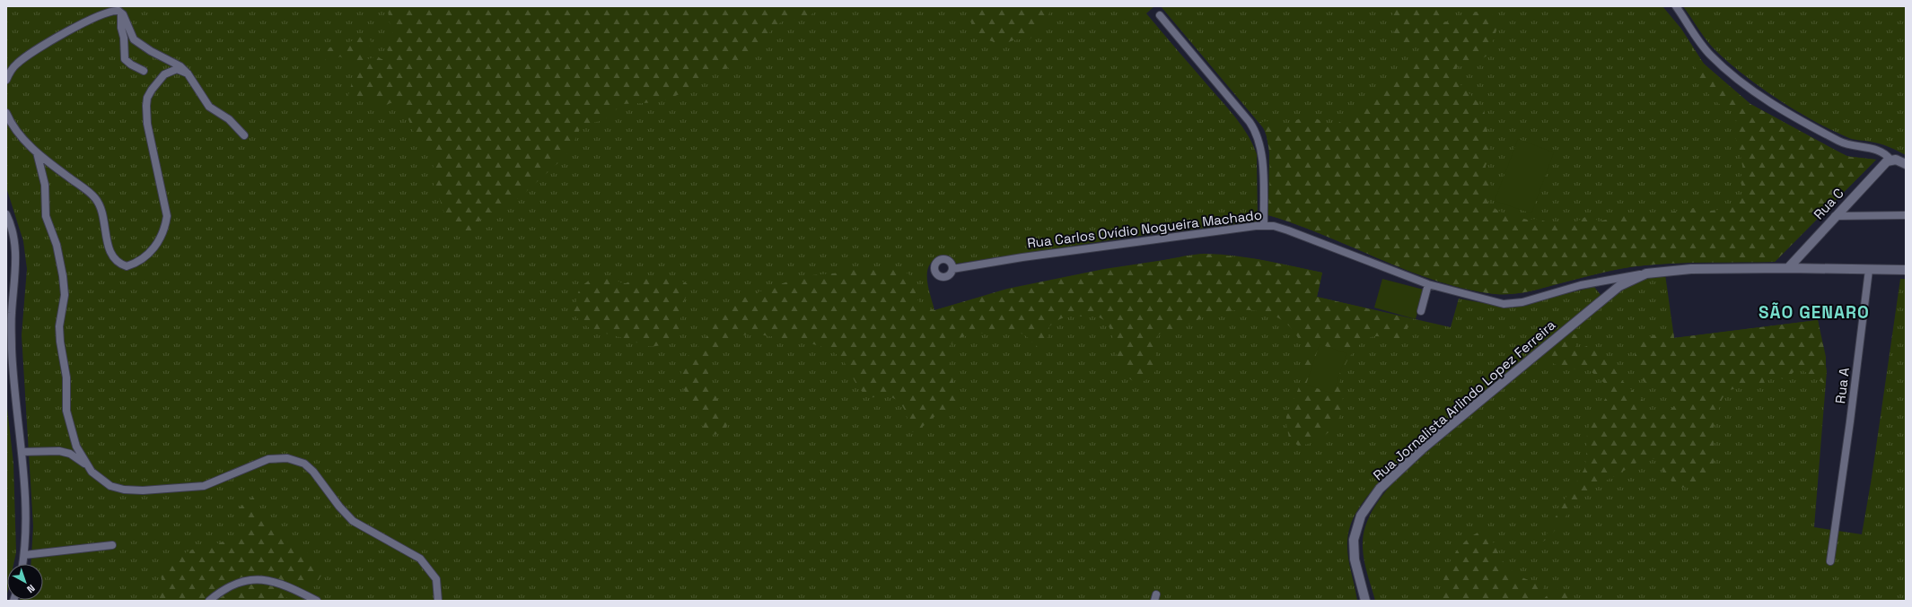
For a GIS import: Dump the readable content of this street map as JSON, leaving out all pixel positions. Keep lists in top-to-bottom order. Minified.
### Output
{"streets":{"street":["Rua C","Rua Carlos Ovídio Nogueira Machado","Rua A","Rua Jornalista Arlindo Lopez Ferreira"]},"crossings":[["Rua C","Rua Carlos Ovídio Nogueira Machado"],["Rua Carlos Ovídio Nogueira Machado","Rua A"],["Rua Carlos Ovídio Nogueira Machado","Rua Jornalista Arlindo Lopez Ferreira"]],"districts":["SÃO GENARO"],"north":"bottom right"}
